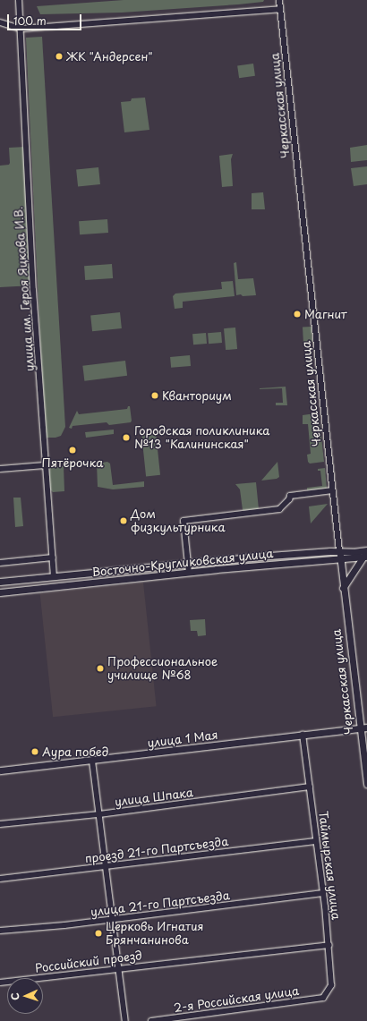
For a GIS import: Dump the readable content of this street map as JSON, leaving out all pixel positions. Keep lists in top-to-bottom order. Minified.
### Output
{"streets":{"street":["Черкасская улица","улица им. Героя Яцкова И.В.","Восточно-Кругликовская улица","улица 1 Мая","улица Шпака","проезд 21-го Партсъезда","Таймырская улица","улица 21-го Партсъезда","Российский проезд","2-я Российская улица"]},"crossings":[["Черкасская улица","Восточно-Кругликовская улица"],["Черкасская улица","улица 1 Мая"],["улица им. Героя Яцкова И.В.","Восточно-Кругликовская улица"],["улица 1 Мая","Таймырская улица"],["улица Шпака","Таймырская улица"],["проезд 21-го Партсъезда","Таймырская улица"],["Таймырская улица","улица 21-го Партсъезда"],["Таймырская улица","Российский проезд"],["Таймырская улица","2-я Российская улица"]],"places":["ЖК \"Андерсен\"","Магнит","Кванториум","Городская поликлиника №13 \"Калининская\"","Пятёрочка","Дом физкультурника","Профессиональное училище №68","Аура побед","Церковь Игнатия Брянчанинова"],"scale_bar":"100 m","north":"left"}
